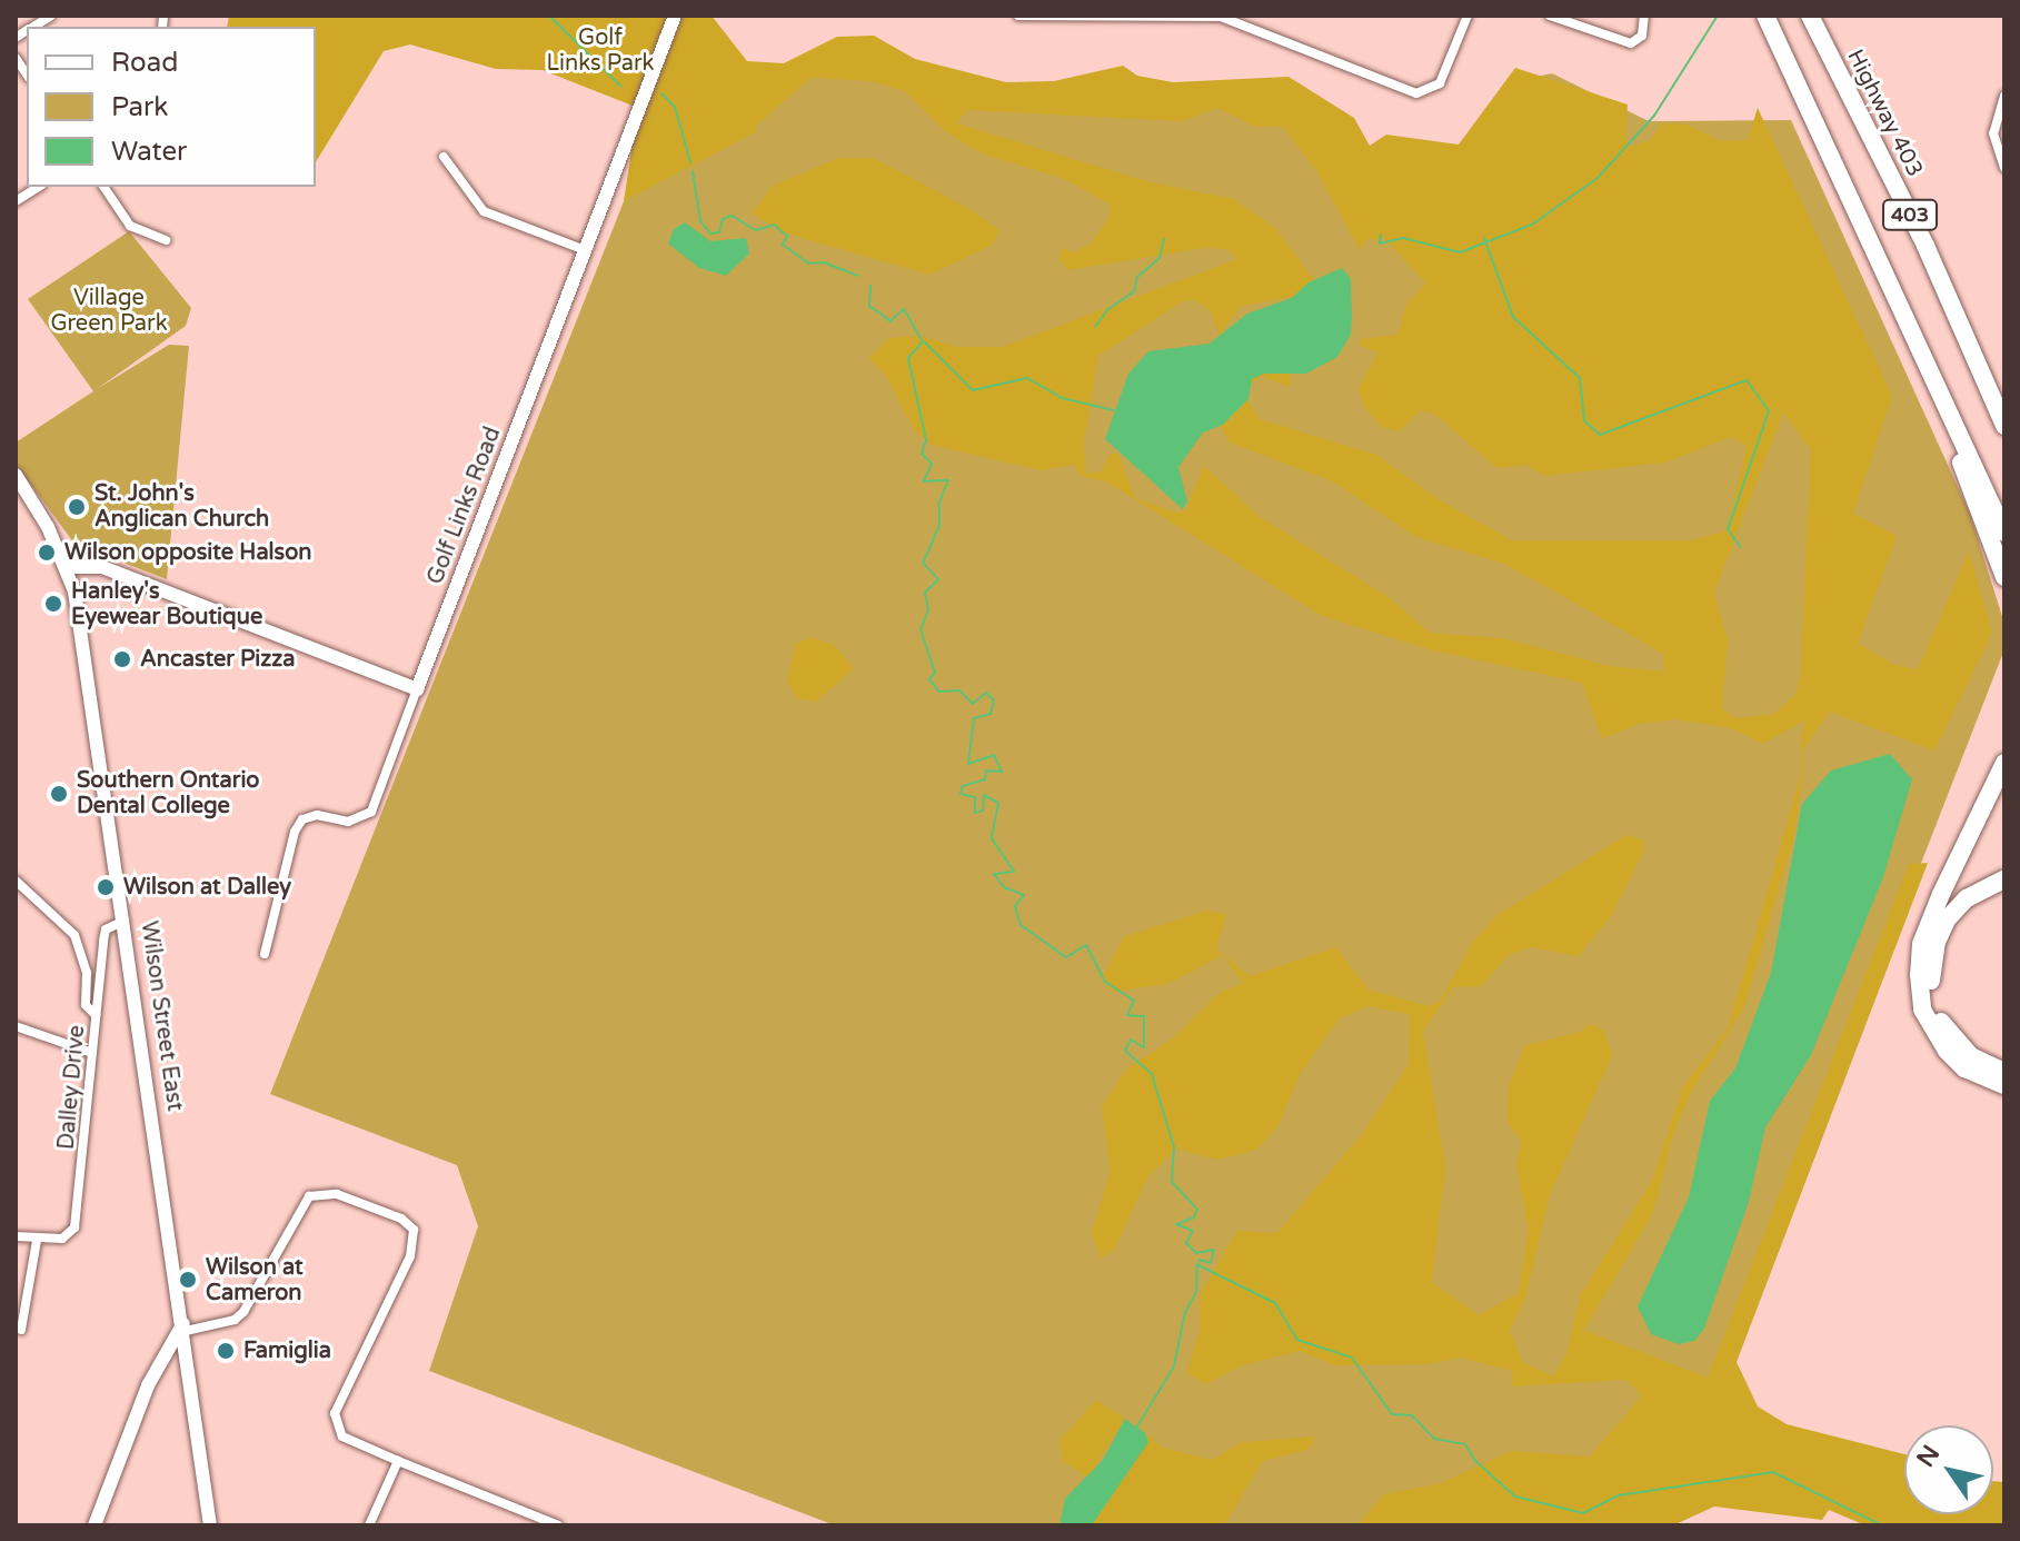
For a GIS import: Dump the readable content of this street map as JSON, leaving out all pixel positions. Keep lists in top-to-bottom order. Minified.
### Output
{"streets":{"highway":["Highway 403","403"],"main road":["Golf Links Road","Wilson Street East"],"street":["Dalley Drive"]},"crossings":[["Wilson Street East","Dalley Drive"]],"parks":["Golf Links Park","Village Green Park"],"places":["St. John's Anglican Church","Wilson opposite Halson","Hanley's Eyewear Boutique","Ancaster Pizza","Southern Ontario Dental College","Wilson at Dalley","Wilson at Cameron","Famiglia"],"legend":["Road","Park","Water"],"north":"top left"}
